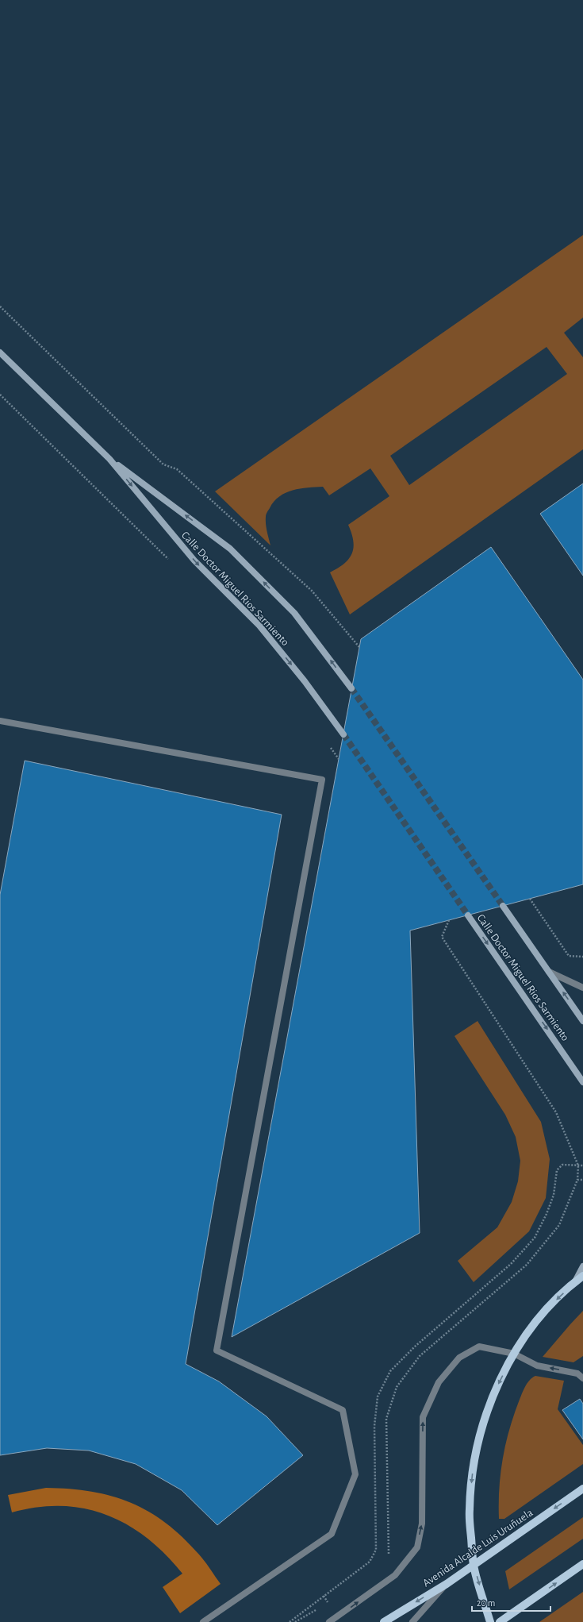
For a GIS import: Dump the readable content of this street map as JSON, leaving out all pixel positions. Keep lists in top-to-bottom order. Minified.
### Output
{"streets":{"main road":["Calle Doctor Miguel Rios Sarmiento","Avenida Alcalde Luis Uruñuela"]},"scale_bar":"20 m"}
